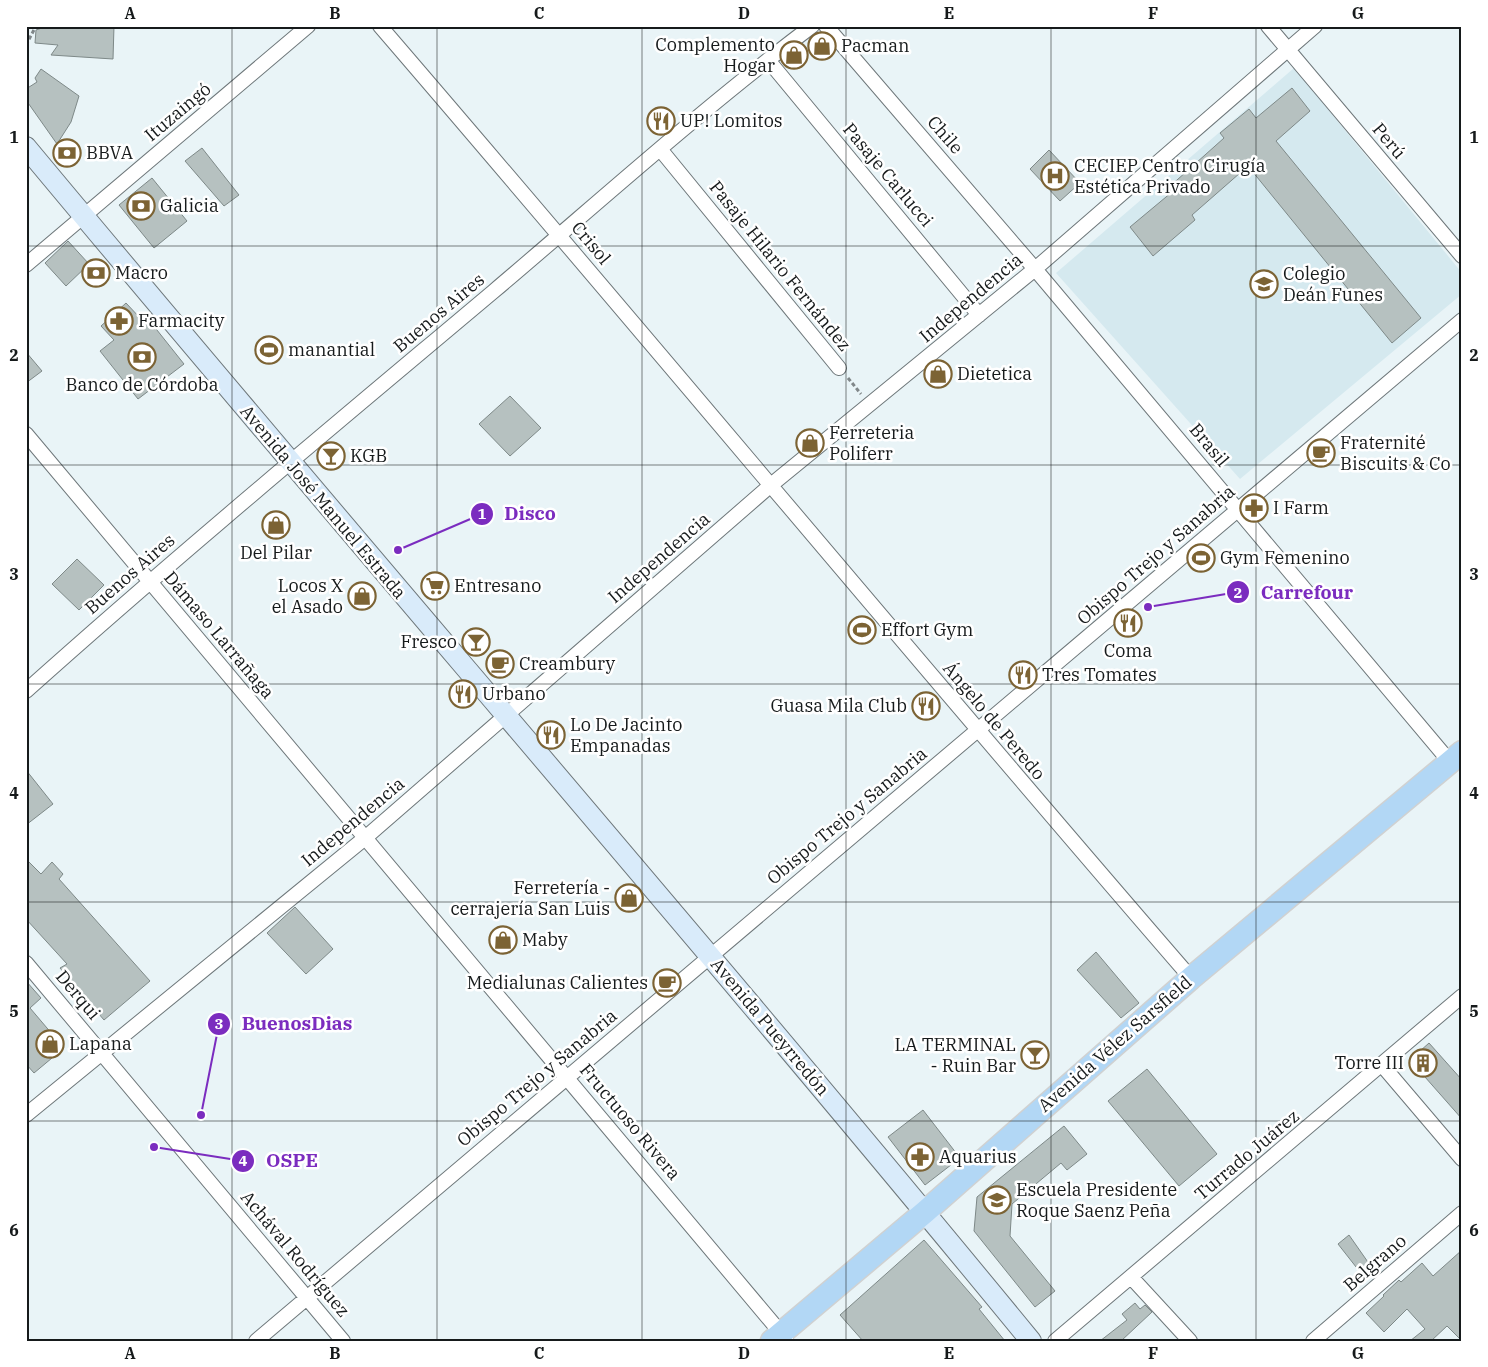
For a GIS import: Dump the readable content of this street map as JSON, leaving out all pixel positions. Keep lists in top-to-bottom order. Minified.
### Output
{"streets":{"main road":["Avenida José Manuel Estrada","Avenida Pueyrredón","Avenida Vélez Sarsfield"],"street":["Ituzaingó","Chile","Perú","Pasaje Carlucci","Crisol","Pasaje Hilario Fernández","Independencia","Buenos Aires","Brasil","Obispo Trejo y Sanabria","Dámaso Larrañaga","Ángelo de Peredo","Derqui","Fructuoso Rivera","Turrado Juárez","Achával Rodríguez","Belgrano"]},"crossings":[["Ituzaingó","Avenida José Manuel Estrada"],["Chile","Independencia"],["Chile","Brasil"],["Perú","Independencia"],["Pasaje Carlucci","Independencia"],["Pasaje Carlucci","Buenos Aires"],["Crisol","Independencia"],["Crisol","Buenos Aires"],["Crisol","Ángelo de Peredo"],["Pasaje Hilario Fernández","Independencia"],["Pasaje Hilario Fernández","Buenos Aires"],["Independencia","Brasil"],["Independencia","Avenida José Manuel Estrada"],["Independencia","Dámaso Larrañaga"],["Independencia","Ángelo de Peredo"],["Independencia","Derqui"],["Independencia","Avenida Pueyrredón"],["Independencia","Fructuoso Rivera"],["Independencia","Achával Rodríguez"],["Buenos Aires","Avenida José Manuel Estrada"],["Buenos Aires","Dámaso Larrañaga"],["Brasil","Obispo Trejo y Sanabria"],["Brasil","Avenida Vélez Sarsfield"],["Avenida José Manuel Estrada","Avenida Pueyrredón"],["Obispo Trejo y Sanabria","Ángelo de Peredo"],["Obispo Trejo y Sanabria","Avenida Pueyrredón"],["Obispo Trejo y Sanabria","Fructuoso Rivera"],["Obispo Trejo y Sanabria","Achával Rodríguez"],["Dámaso Larrañaga","Fructuoso Rivera"],["Ángelo de Peredo","Avenida Vélez Sarsfield"],["Derqui","Achával Rodríguez"],["Avenida Pueyrredón","Avenida Vélez Sarsfield"],["Avenida Vélez Sarsfield","Fructuoso Rivera"]],"places":{"shop":["Pacman","Complemento Hogar","Dietetica","Ferreteria Poliferr","Del Pilar","Locos X el Asado","Ferretería - cerrajería San Luis","Maby","Lapana"],"restaurant":["UP! Lomitos","Coma","Tres Tomates","Urbano","Guasa Mila Club","Lo De Jacinto Empanadas"],"bank":["BBVA","Galicia","Macro","Banco de Córdoba"],"hospital":["CECIEP Centro Cirugía Estética Privado"],"school or university":["Colegio Deán Funes","Escuela Presidente Roque Saenz Peña"],"pharmacy":["Farmacity","I Farm","Aquarius"],"sports":["manantial","Gym Femenino","Effort Gym"],"cafe":["Fraternité Biscuits & Co","Creambury","Medialunas Calientes"],"bar":["KGB","Fresco","LA TERMINAL - Ruin Bar"],"other":["Disco","Carrefour","BuenosDias","OSPE"],"supermarket":["Entresano"],"building":["Torre III"]},"grid":{"columns":["A","B","C","D","E","F","G"],"rows":["1","2","3","4","5","6"]}}
